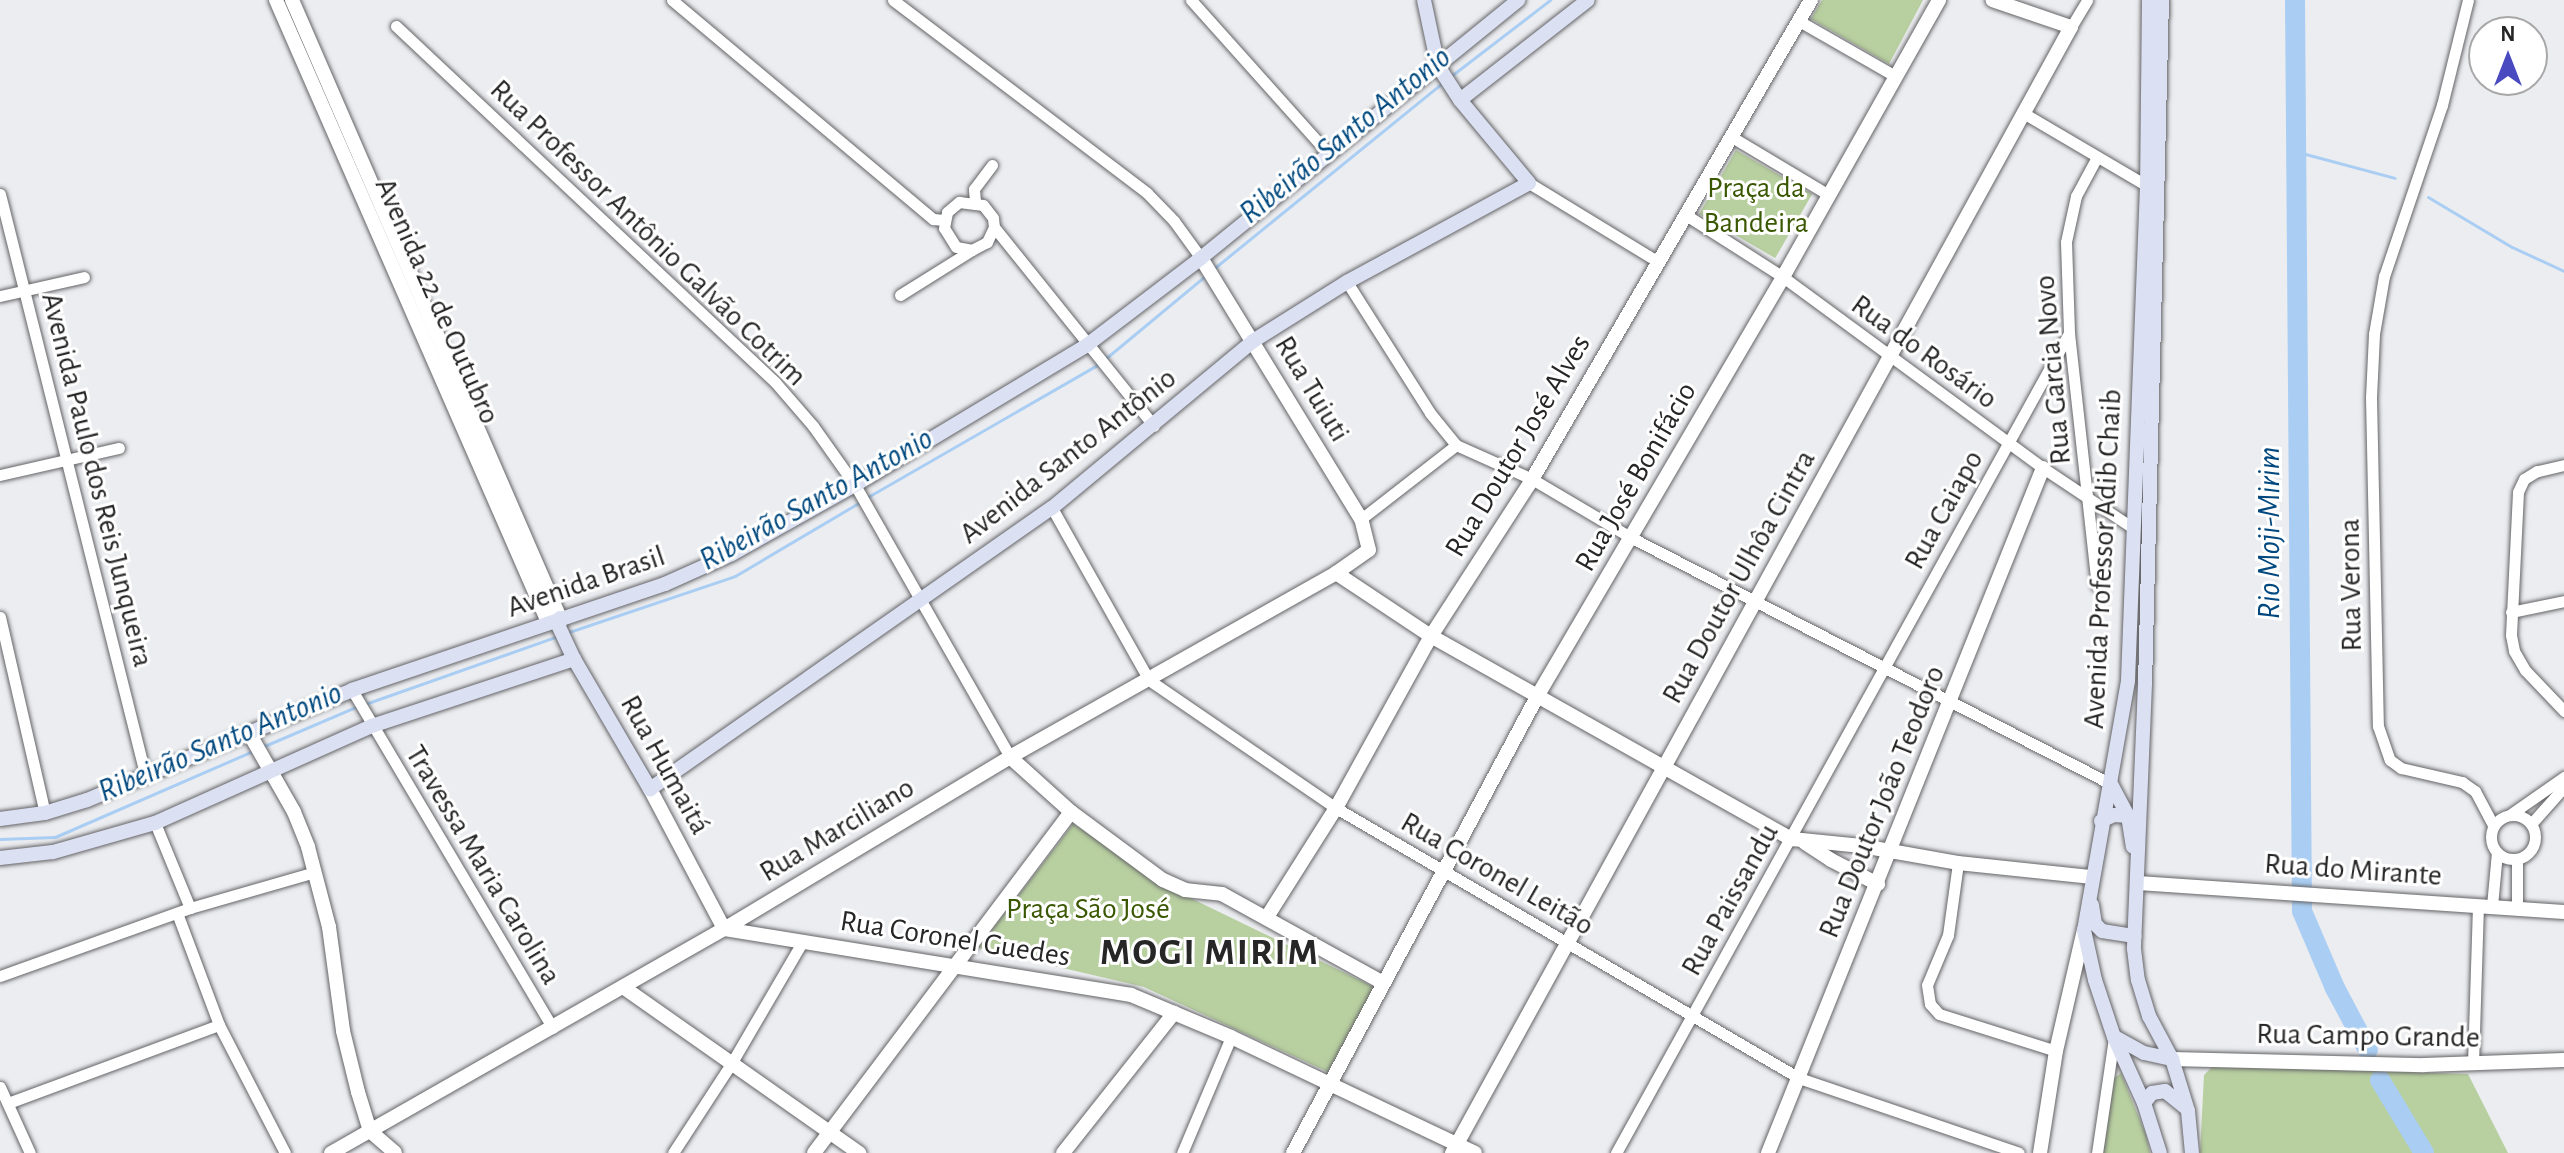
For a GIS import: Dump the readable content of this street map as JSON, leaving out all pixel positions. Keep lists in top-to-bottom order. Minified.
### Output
{"streets":{"main road":["Avenida Santo Antônio","Avenida Professor Adib Chaib","Avenida Brasil","Rua Humaitá"],"street":["Rua Professor Antônio Galvão Cotrim","Avenida 22 de Outubro","Rua do Rosário","Rua Garcia Novo","Rua Tuiuti","Rua Doutor José Alves","Rua José Bonifácio","Avenida Paulo dos Reis Junqueira","Rua Caiapo","Rua Doutor Ulhôa Cintra","Rua Verona","Rua Doutor João Teodoro","Rua Marciliano","Travessa Maria Carolina","Rua do Mirante","Rua Coronel Leitão","Rua Paissandu","Rua Coronel Guedes","Rua Campo Grande"]},"crossings":[["Rua Professor Antônio Galvão Cotrim","Avenida Santo Antônio"],["Rua Professor Antônio Galvão Cotrim","Avenida Brasil"],["Rua Professor Antônio Galvão Cotrim","Rua Marciliano"],["Avenida 22 de Outubro","Avenida Brasil"],["Avenida 22 de Outubro","Rua Humaitá"],["Rua do Rosário","Rua Garcia Novo"],["Rua do Rosário","Rua Doutor José Alves"],["Rua do Rosário","Rua José Bonifácio"],["Rua do Rosário","Rua Caiapo"],["Rua do Rosário","Avenida Professor Adib Chaib"],["Rua do Rosário","Rua Doutor Ulhôa Cintra"],["Rua do Rosário","Rua Doutor João Teodoro"],["Rua Garcia Novo","Rua Caiapo"],["Rua Tuiuti","Avenida Santo Antônio"],["Rua Tuiuti","Avenida Brasil"],["Rua Tuiuti","Rua Marciliano"],["Rua Doutor José Alves","Rua Coronel Leitão"],["Avenida Santo Antônio","Rua Humaitá"],["Avenida Santo Antônio","Rua Coronel Leitão"],["Rua José Bonifácio","Rua Coronel Leitão"],["Rua José Bonifácio","Rua Coronel Guedes"],["Avenida Paulo dos Reis Junqueira","Avenida Brasil"],["Rua Caiapo","Rua Paissandu"],["Avenida Professor Adib Chaib","Rua do Mirante"],["Avenida Professor Adib Chaib","Rua Campo Grande"],["Rua Doutor Ulhôa Cintra","Rua Coronel Leitão"],["Rua Doutor Ulhôa Cintra","Rua Coronel Guedes"],["Avenida Brasil","Rua Humaitá"],["Avenida Brasil","Travessa Maria Carolina"],["Rua Humaitá","Rua Marciliano"],["Rua Humaitá","Rua Coronel Guedes"],["Rua Doutor João Teodoro","Rua Coronel Leitão"],["Rua Marciliano","Travessa Maria Carolina"],["Rua Marciliano","Rua Coronel Leitão"],["Rua Marciliano","Rua Coronel Guedes"],["Rua Coronel Leitão","Rua Paissandu"]],"districts":["MOGI MIRIM"],"water":["Ribeirão Santo Antonio","Rio Moji-Mirim"],"parks":["Praça da Bandeira","Praça São José"],"north":"top"}
